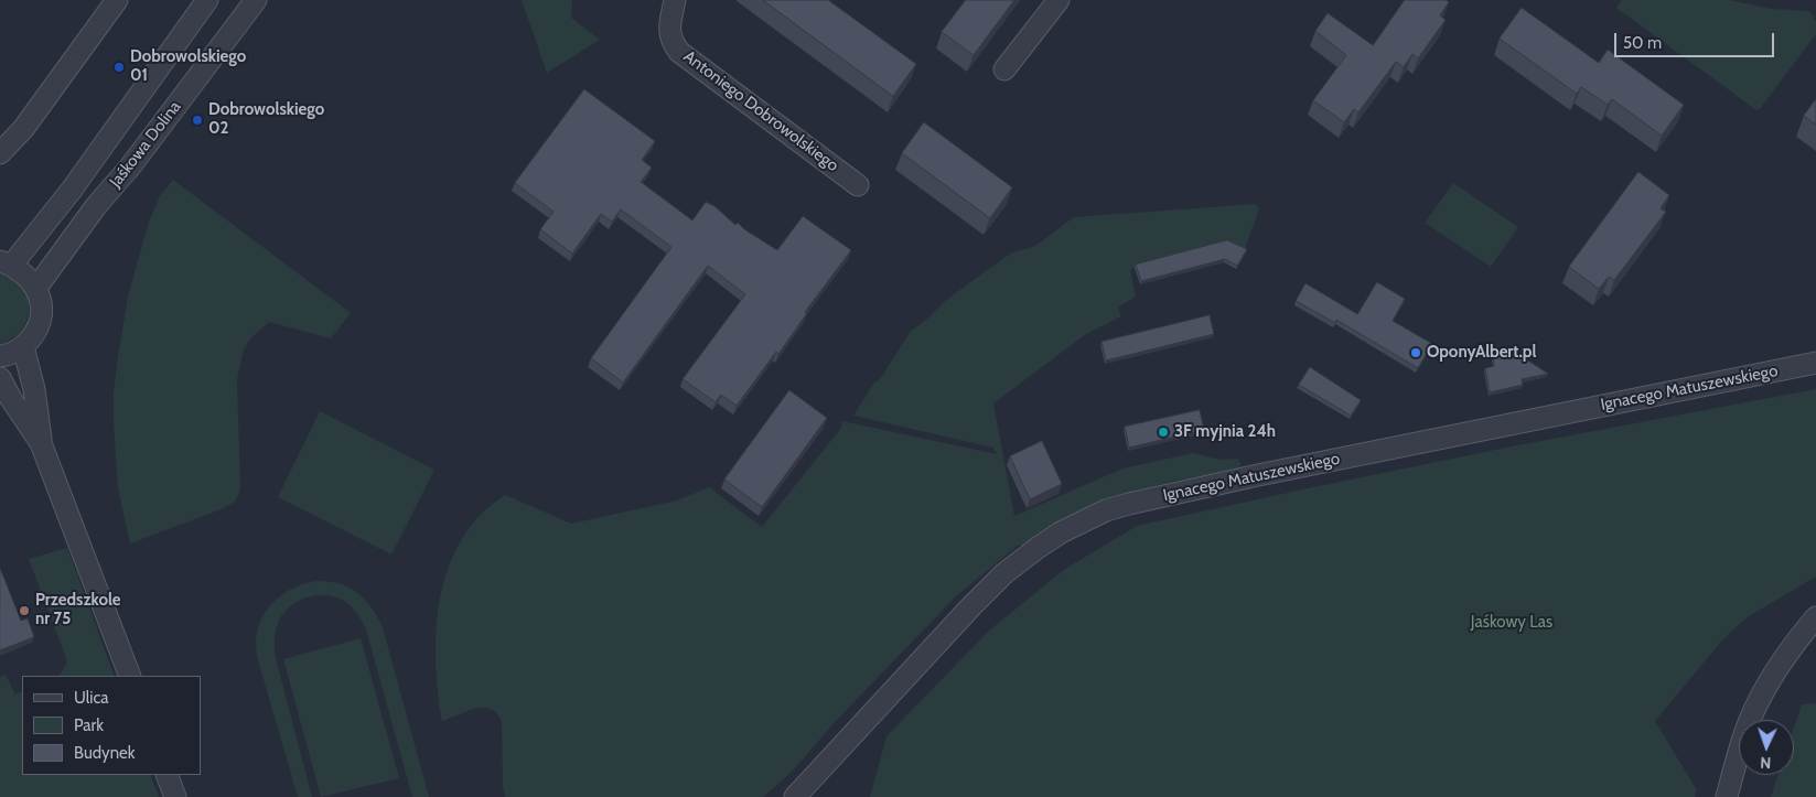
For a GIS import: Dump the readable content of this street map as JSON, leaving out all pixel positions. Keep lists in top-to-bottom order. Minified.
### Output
{"streets":{"street":["Antoniego Dobrowolskiego","Jaśkowa Dolina","Ignacego Matuszewskiego"]},"parks":["Jaśkowy Las"],"places":["Dobrowolskiego 01","Dobrowolskiego 02","OponyAlbert.pl","3F myjnia 24h","Przedszkole nr 75"],"legend":["Ulica","Park","Budynek"],"scale_bar":"50 m","north":"bottom"}
